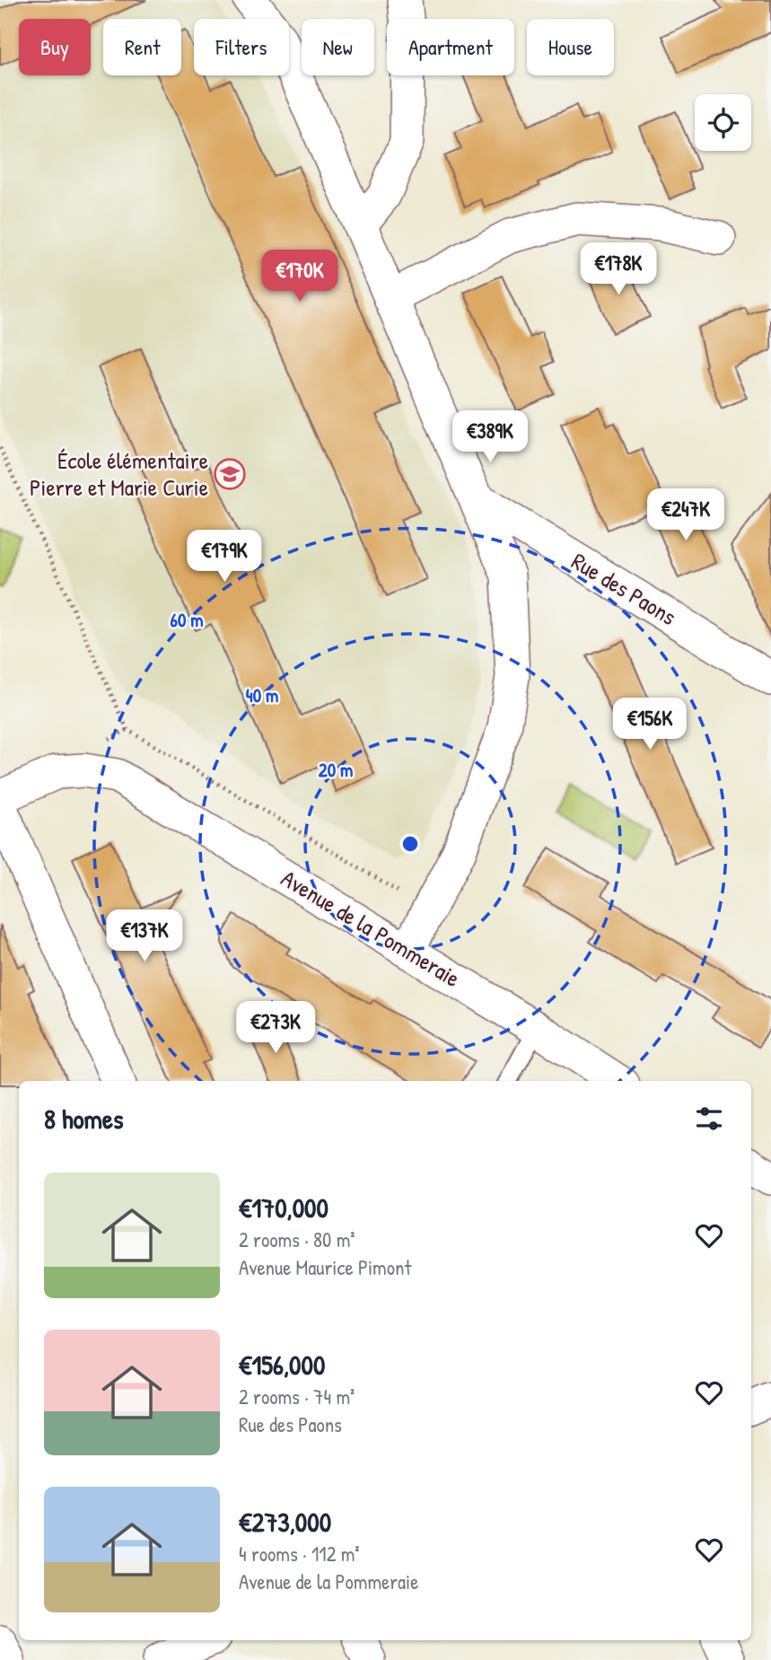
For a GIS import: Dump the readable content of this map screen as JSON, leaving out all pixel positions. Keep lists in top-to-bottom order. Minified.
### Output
{"streets":{"street":["Rue des Paons","Avenue de la Pommeraie"]},"places":{"school or university":["École élémentaire Pierre et Marie Curie"]},"page":{"chip":["Buy","Rent","Filters","New","Apartment","House"],"price":["€178K","€170K","€389K","€247K","€179K","€156K","€137K","€273K"],"heading":"8 homes","list":[{"name":"€170,000","note":"2 rooms · 80 m² · Avenue Maurice Pimont"},{"name":"€156,000","note":"2 rooms · 74 m² · Rue des Paons"},{"name":"€273,000","note":"4 rooms · 112 m² · Avenue de la Pommeraie"}]},"rings":["60 m","40 m","20 m"]}
